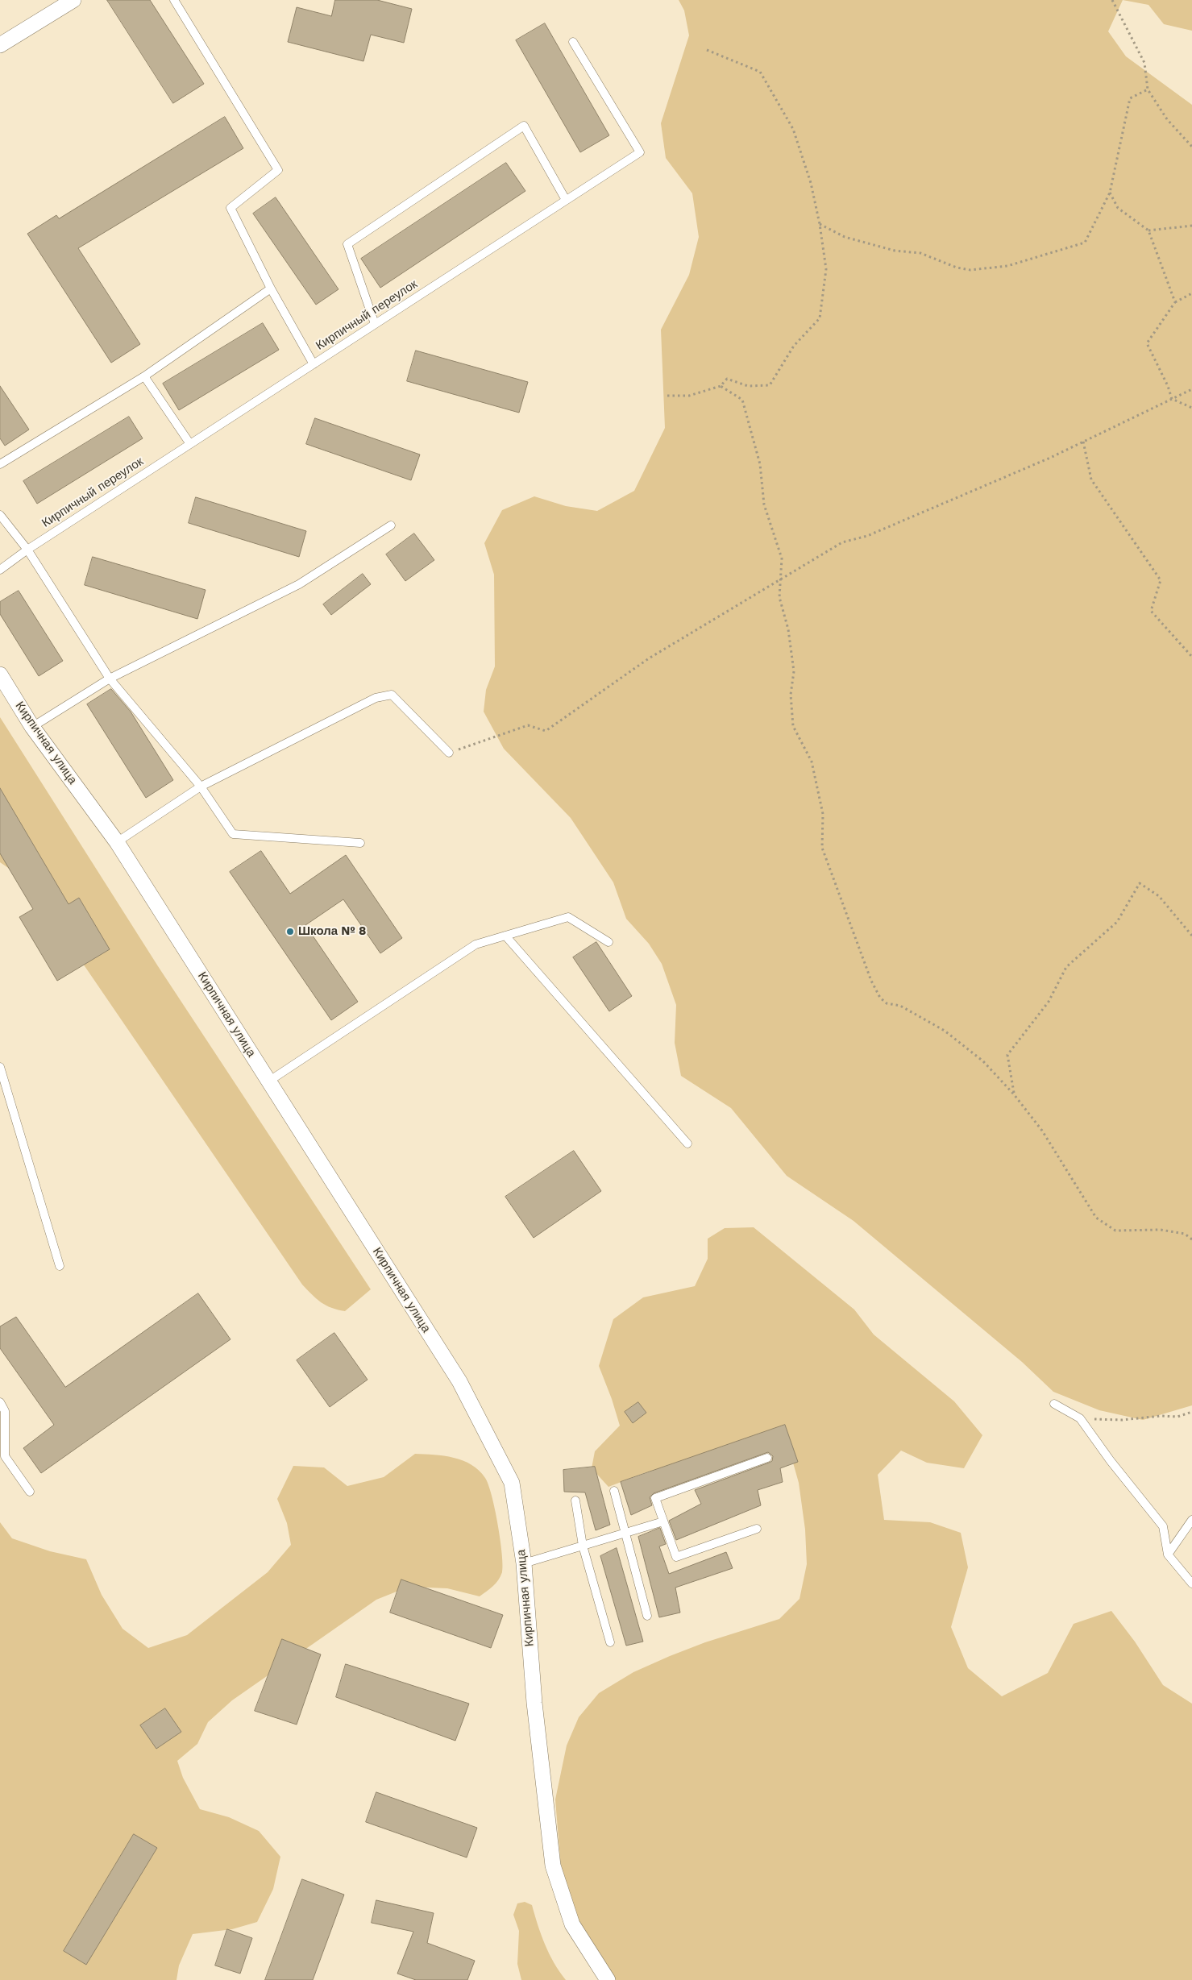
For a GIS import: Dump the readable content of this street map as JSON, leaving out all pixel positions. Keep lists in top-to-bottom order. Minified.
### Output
{"streets":{"street":["Кирпичная улица"],"lane":["Кирпичный переулок"]},"places":["Школа № 8"]}
